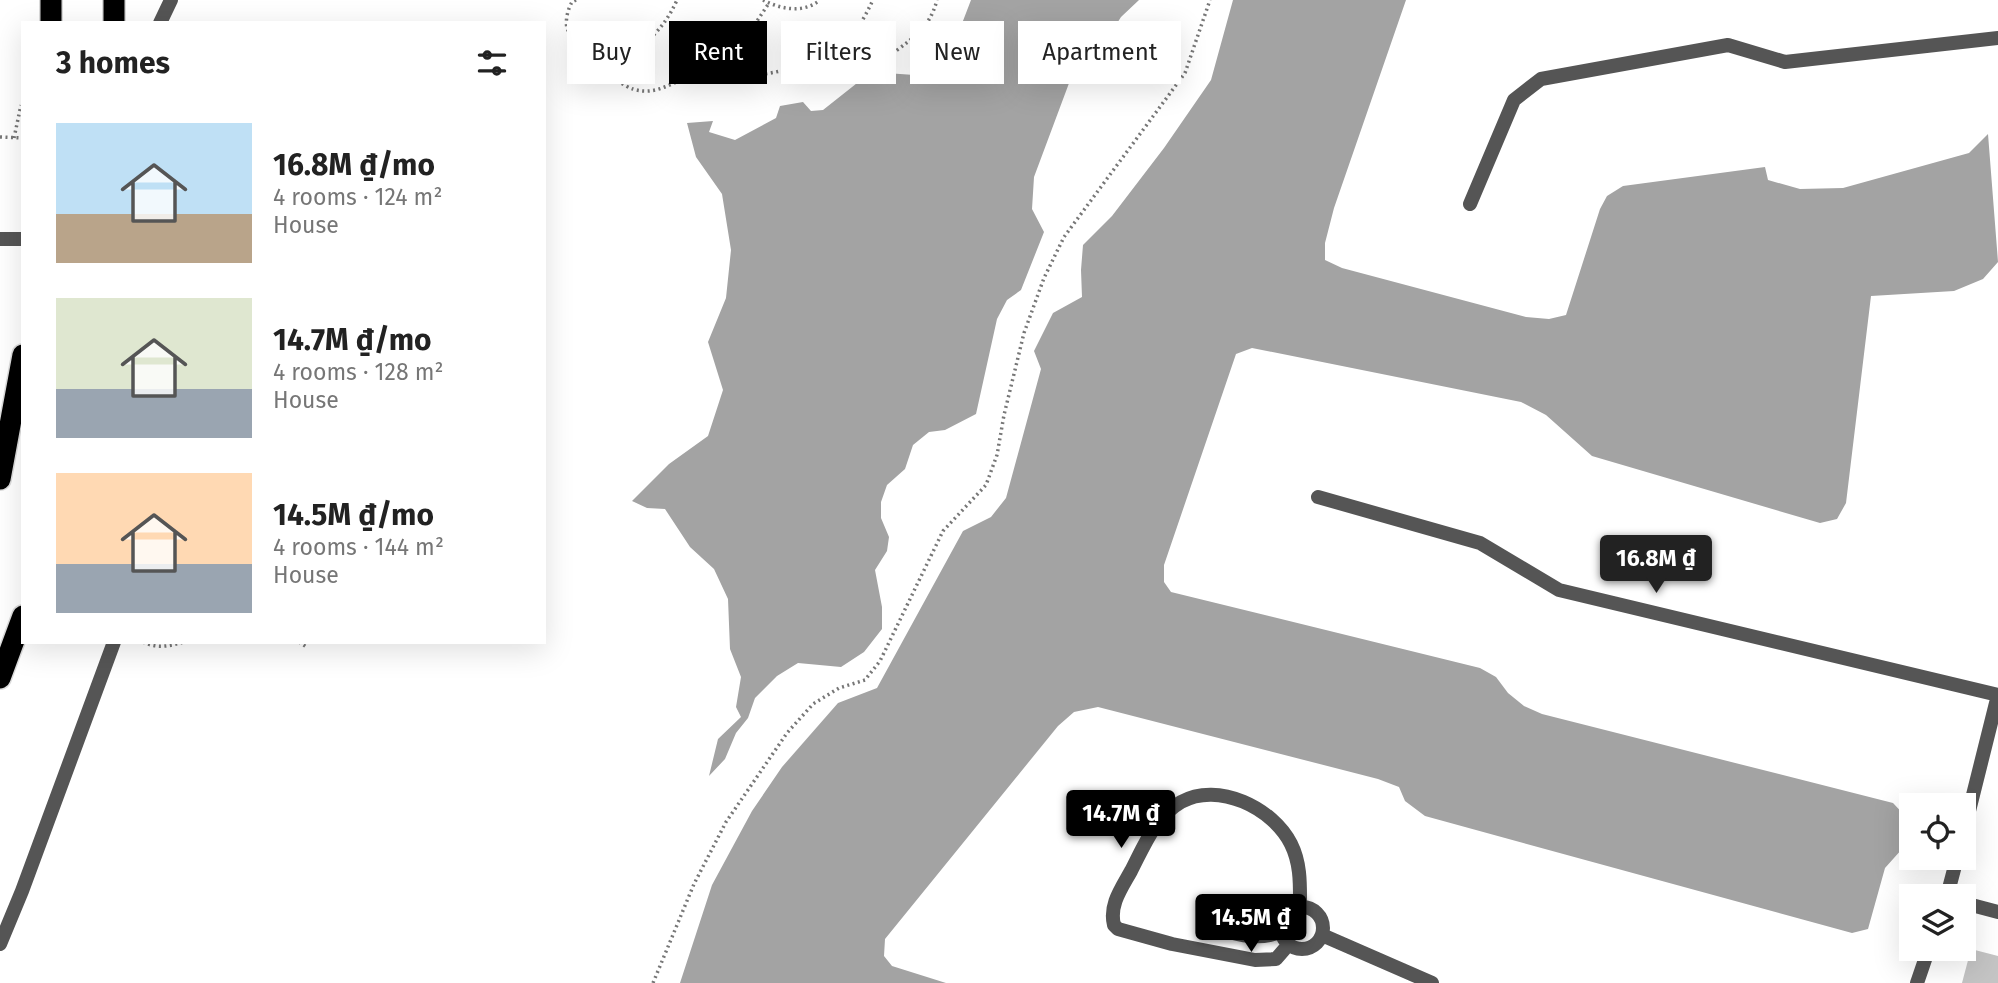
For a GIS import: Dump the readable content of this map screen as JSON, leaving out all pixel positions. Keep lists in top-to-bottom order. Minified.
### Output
{"page":{"chip":["Buy","Rent","Filters","New","Apartment"],"heading":"3 homes","list":[{"name":"16.8M ₫/mo","note":"4 rooms · 124 m² · House"},{"name":"14.7M ₫/mo","note":"4 rooms · 128 m² · House"},{"name":"14.5M ₫/mo","note":"4 rooms · 144 m² · House"}],"price":["16.8M ₫","14.7M ₫","14.5M ₫"]}}
